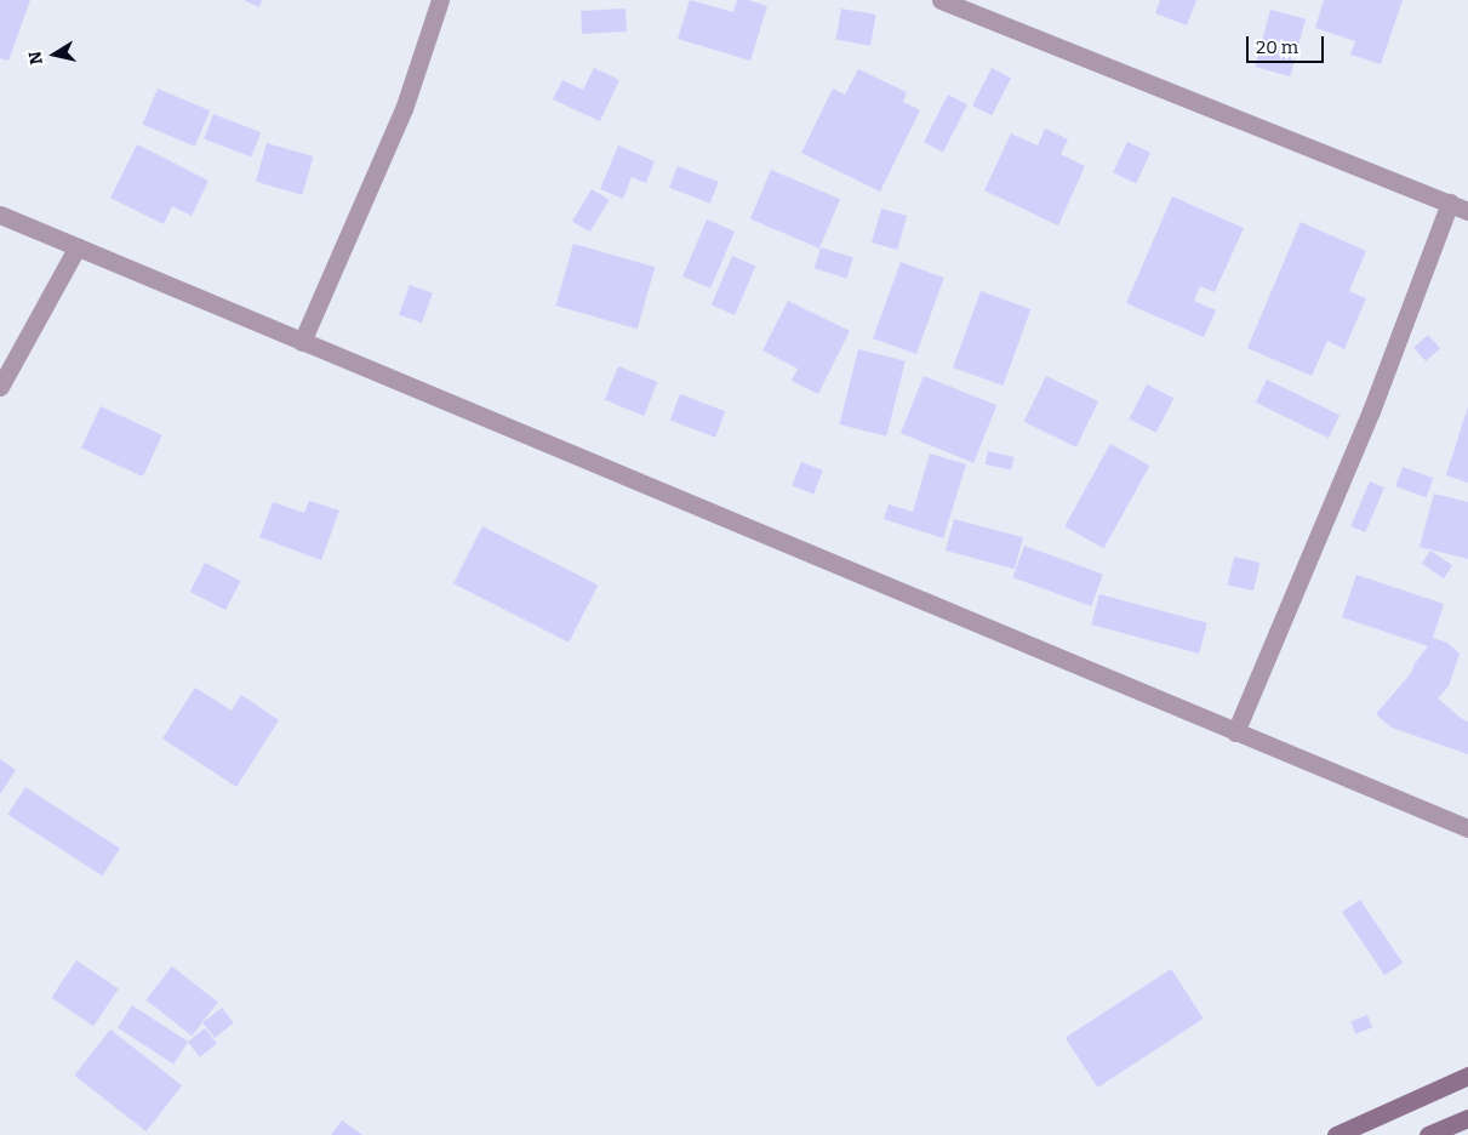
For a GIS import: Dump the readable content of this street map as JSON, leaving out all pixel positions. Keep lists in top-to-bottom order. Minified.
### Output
{"scale_bar":"20 m","north":"left"}
